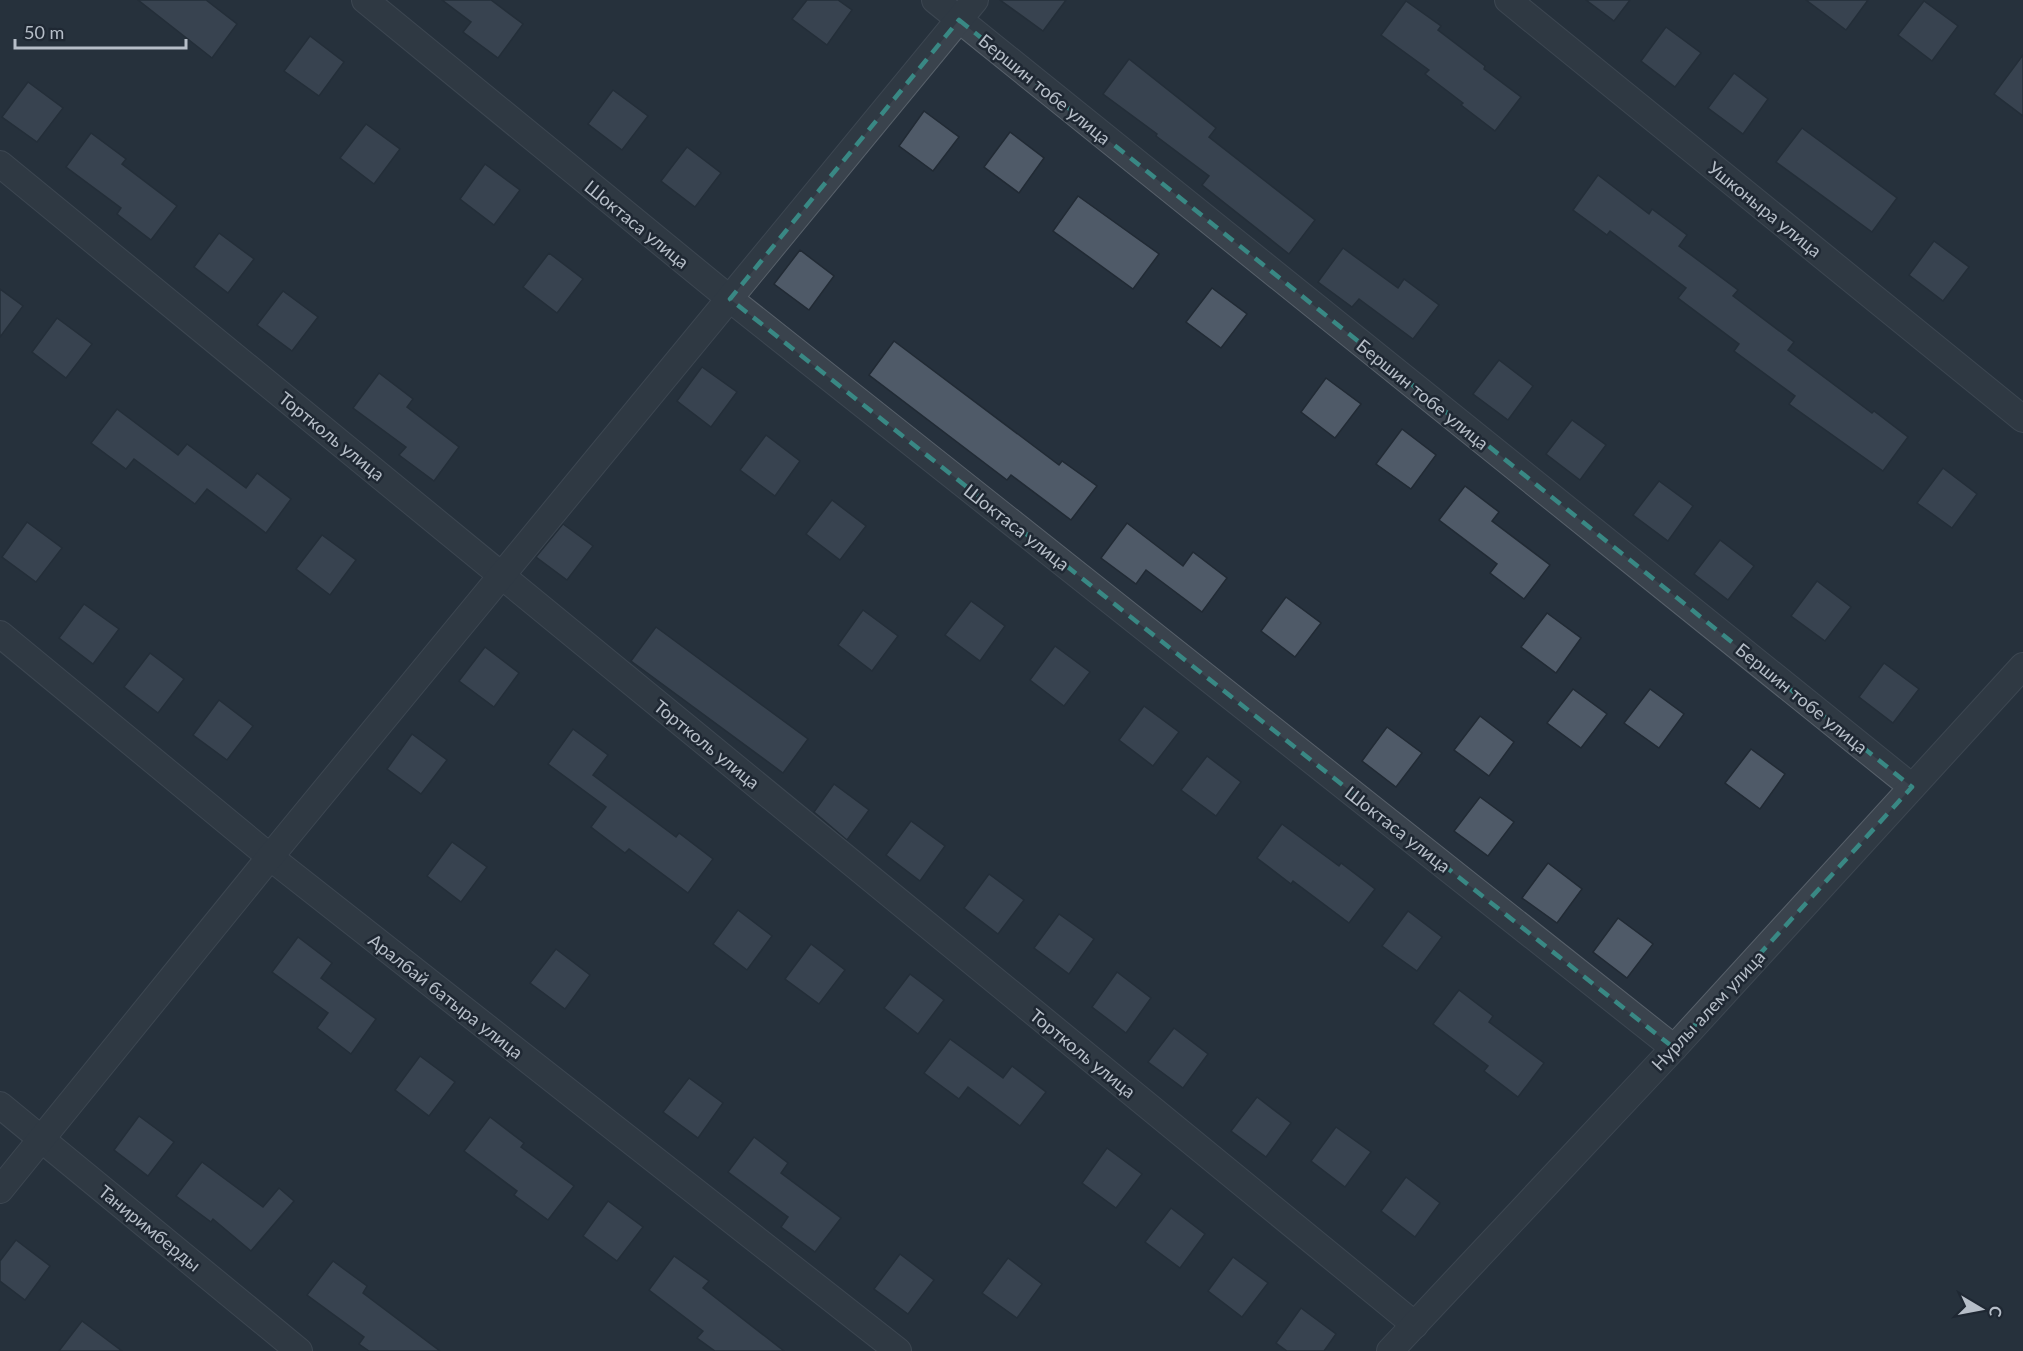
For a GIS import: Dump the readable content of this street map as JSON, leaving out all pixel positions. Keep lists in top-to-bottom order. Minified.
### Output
{"streets":{"street":["Бершин тобе улица","Ушконыра улица","Шоктаса улица","Тортколь улица","Аралбай батыра улица","Нурлы алем улица","Таниримберды"]},"crossings":[["Бершин тобе улица","Нурлы алем улица"],["Шоктаса улица","Нурлы алем улица"],["Тортколь улица","Нурлы алем улица"]],"scale_bar":"50 m","north":"right"}
